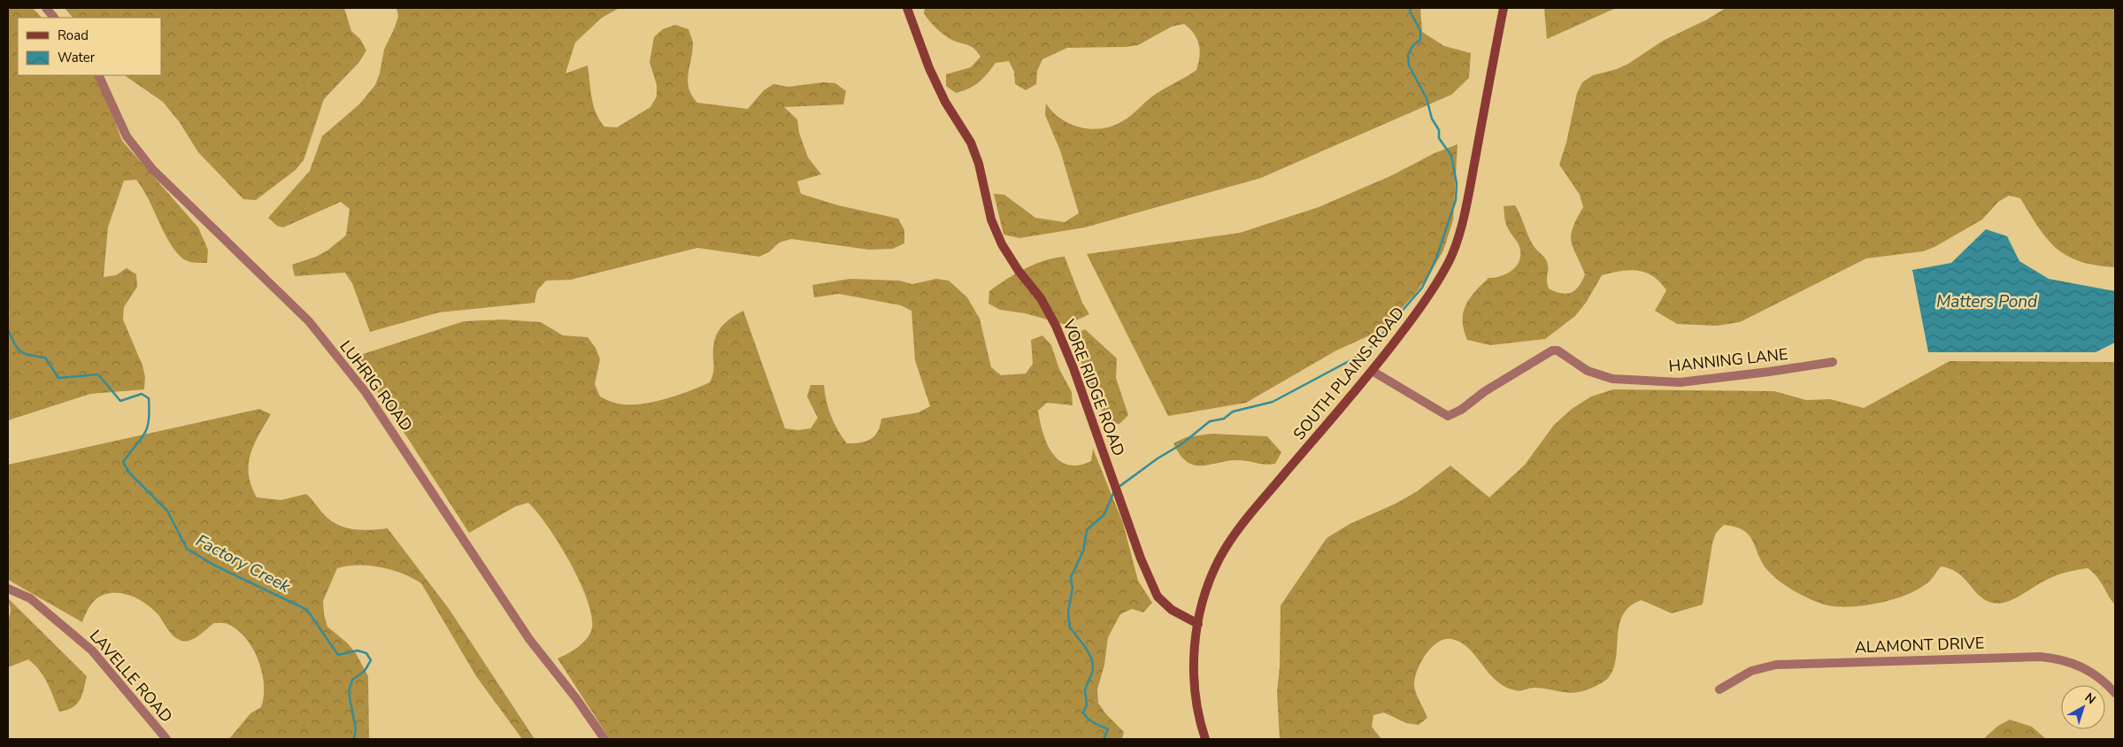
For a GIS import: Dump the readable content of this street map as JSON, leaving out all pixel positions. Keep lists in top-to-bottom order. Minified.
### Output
{"streets":{"main road":["SOUTH PLAINS ROAD","VORE RIDGE ROAD"],"street":["HANNING LANE","LUHRIG ROAD","ALAMONT DRIVE","LAVELLE ROAD"]},"crossings":[["HANNING LANE","SOUTH PLAINS ROAD"],["SOUTH PLAINS ROAD","VORE RIDGE ROAD"]],"water":["Matters Pond","Factory Creek"],"legend":["Road","Water"],"north":"top right"}
